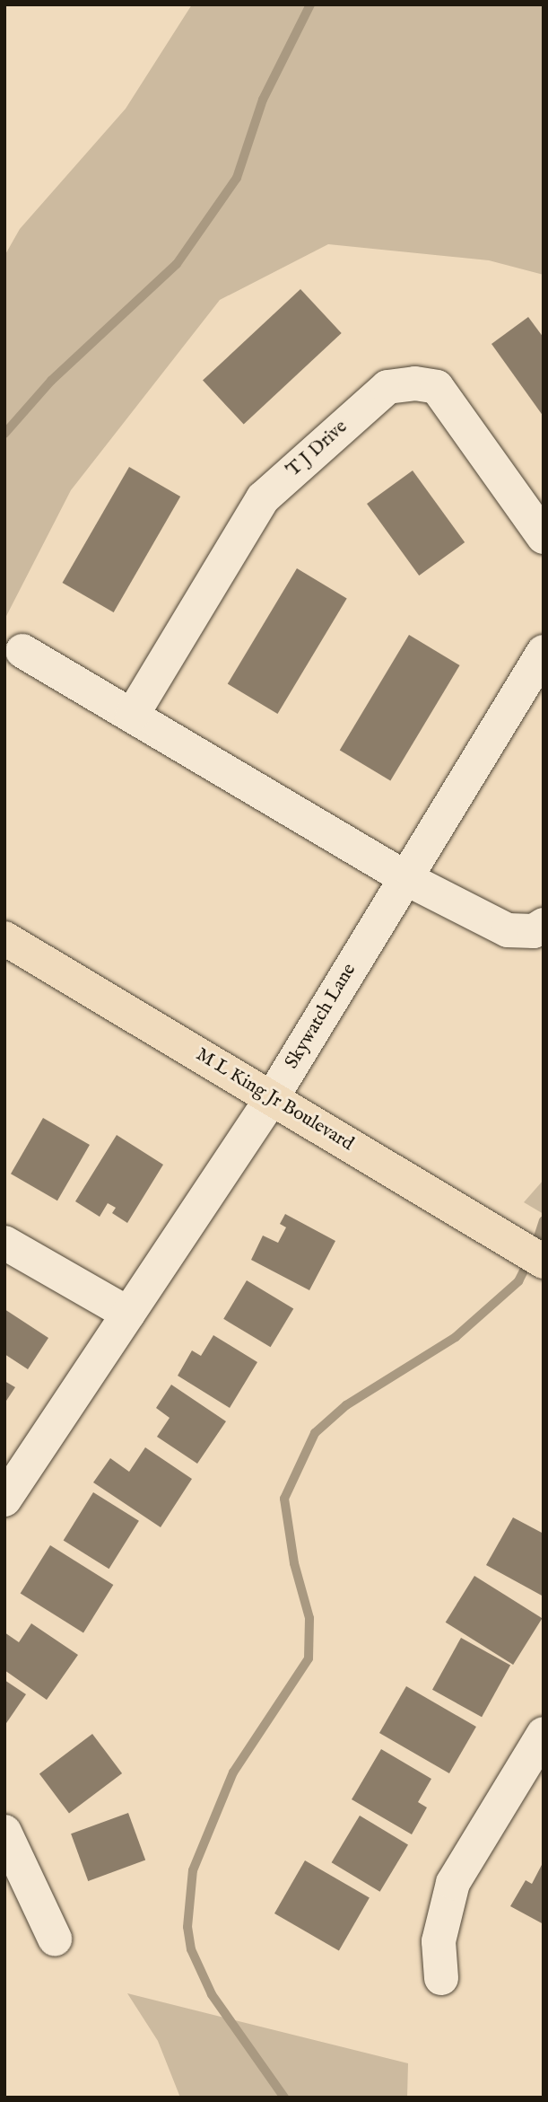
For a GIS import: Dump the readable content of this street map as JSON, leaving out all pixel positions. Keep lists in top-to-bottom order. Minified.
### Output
{"streets":{"main road":["M L King Jr Boulevard"],"street":["T J Drive","Skywatch Lane"]},"crossings":[["Skywatch Lane","M L King Jr Boulevard"]]}
